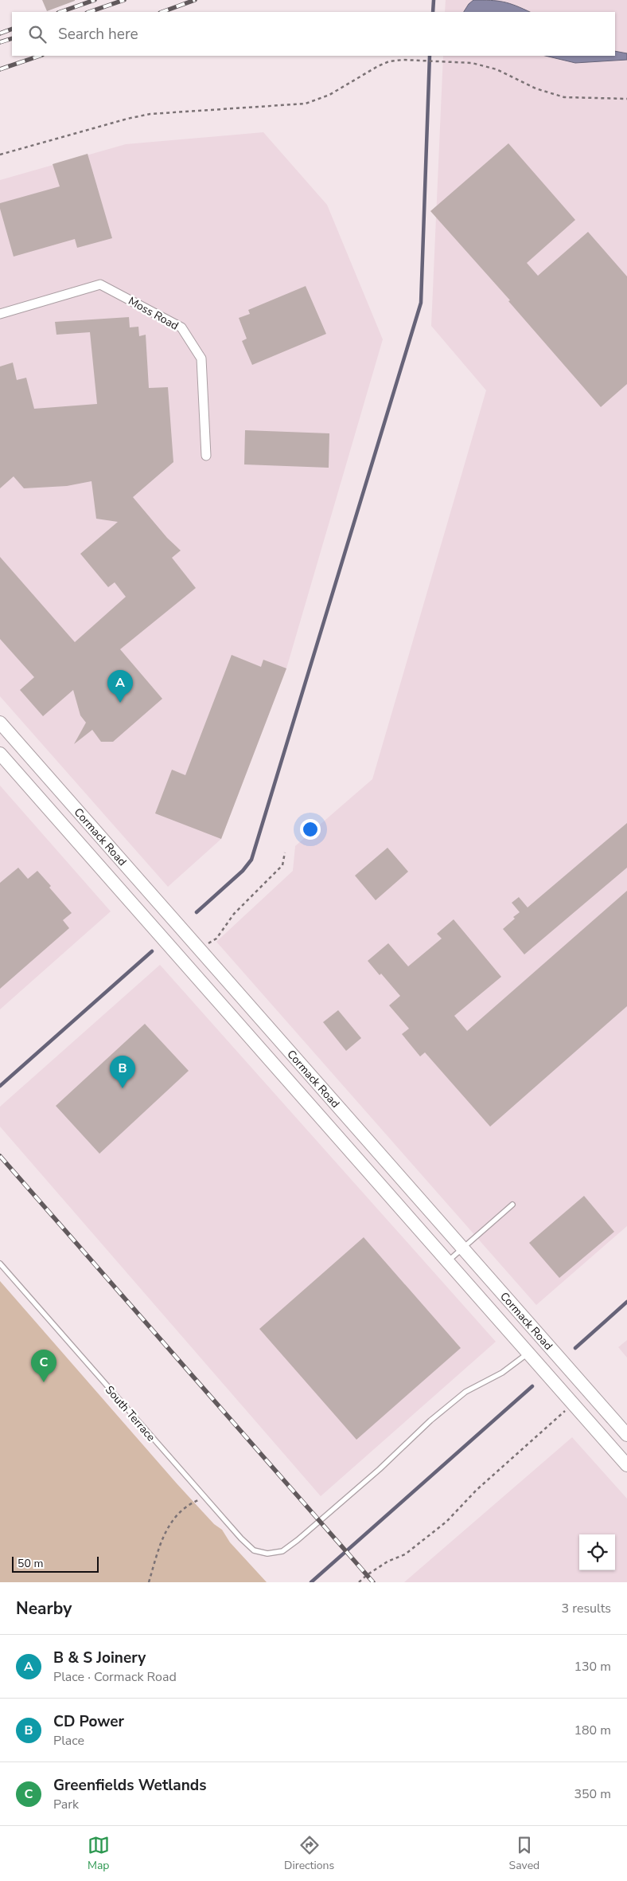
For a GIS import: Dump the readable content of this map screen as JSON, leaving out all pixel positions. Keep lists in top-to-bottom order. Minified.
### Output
{"streets":{"street":["Moss Road","Cormack Road"],"lane":["South Terrace"]},"crossings":[["Cormack Road","South Terrace"]],"scale_bar":"50 m","page":{"search":"Search here","pins":["A","B","C"],"scale":"50 m","heading":["Nearby","3 results"],"list":[{"mark":"A","name":"B & S Joinery","note":"Place · Cormack Road","value":"130 m"},{"mark":"B","name":"CD Power","note":"Place","value":"180 m"},{"mark":"C","name":"Greenfields Wetlands","note":"Park","value":"350 m"}],"nav":["Map","Directions","Saved"]}}
